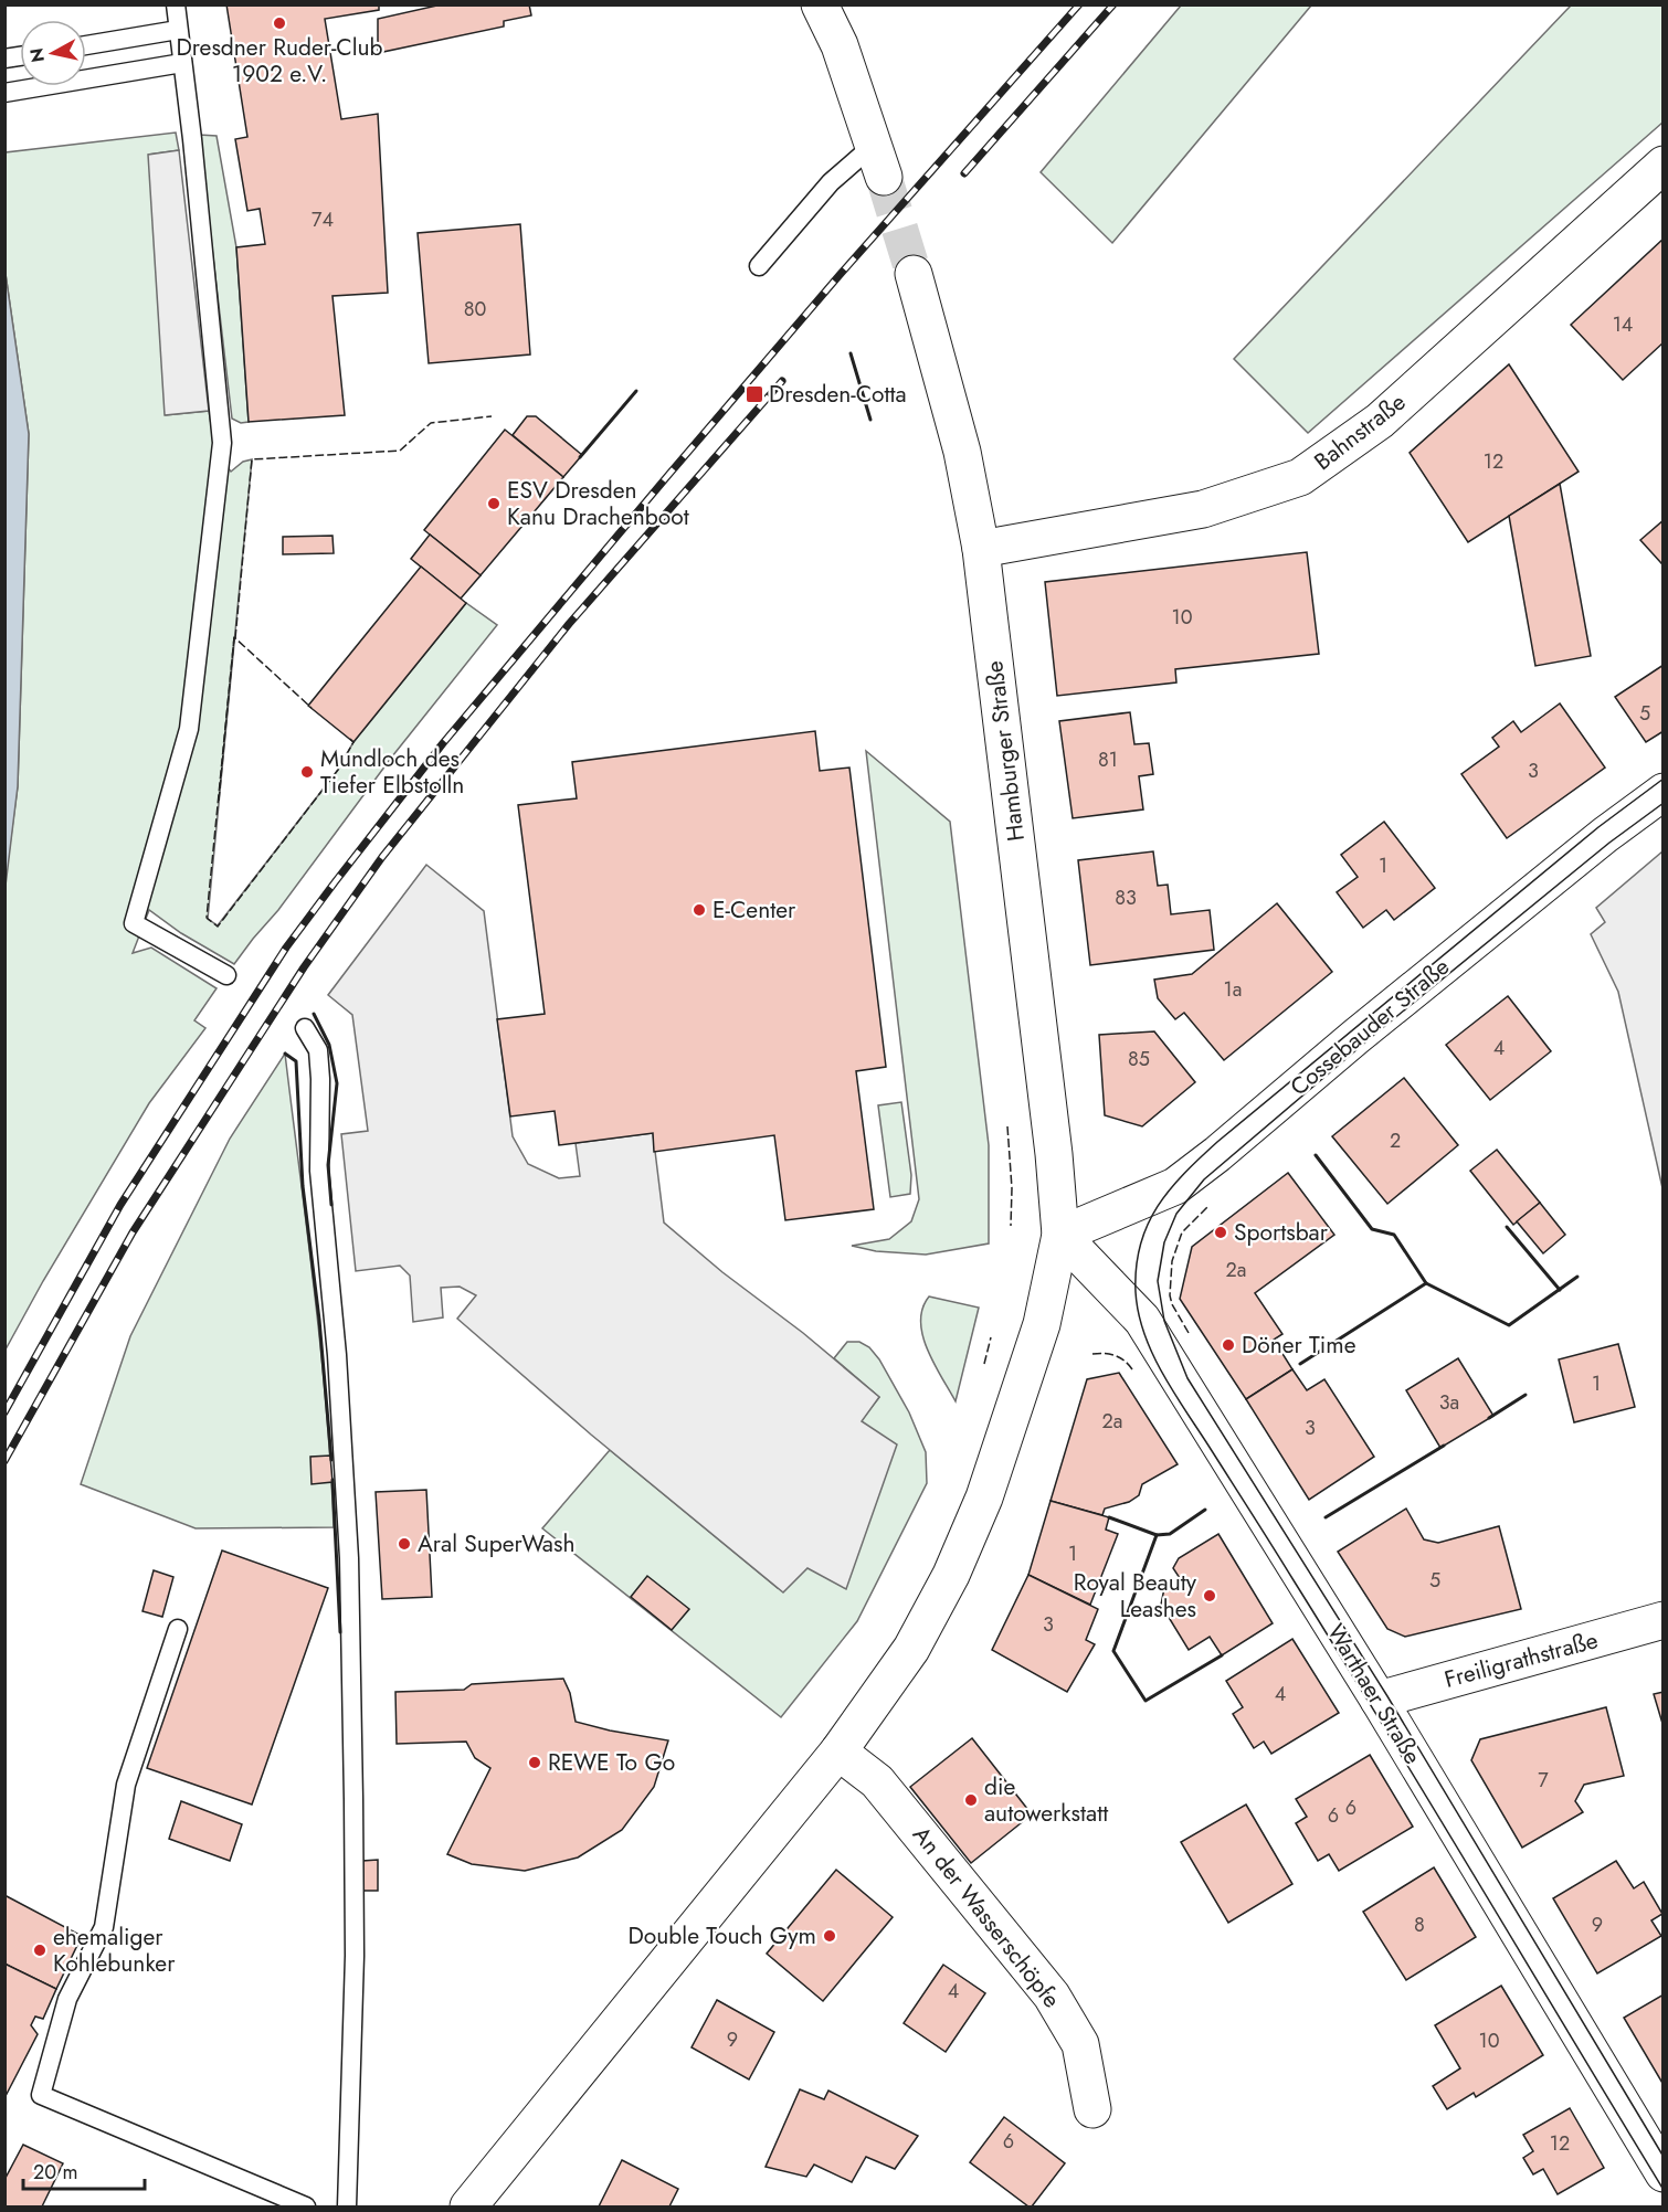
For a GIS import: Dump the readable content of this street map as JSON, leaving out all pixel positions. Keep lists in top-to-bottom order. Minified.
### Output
{"streets":{"main road":["Bahnstraße","Hamburger Straße","Cossebauder Straße","Freiligrathstraße","Warthaer Straße","An der Wasserschöpfe"]},"crossings":[["Bahnstraße","Hamburger Straße"],["Hamburger Straße","Cossebauder Straße"],["Hamburger Straße","Warthaer Straße"],["Hamburger Straße","An der Wasserschöpfe"],["Cossebauder Straße","Warthaer Straße"],["Freiligrathstraße","Warthaer Straße"]],"places":{"other":["Dresdner Ruder-Club 1902 e.V.","ESV Dresden Kanu Drachenboot","Mundloch des Tiefer Elbstolln","E-Center","Sportsbar","Döner Time","Aral SuperWash","Royal Beauty Leashes","REWE To Go","die autowerkstatt","Double Touch Gym","ehemaliger Kohlebunker"],"transit":["Dresden-Cotta"]},"house_numbers":["74","80","14","12","10","5","81","3","1","83","1a","4","85","2","2a","1","3a","2a","3","1","5","3","4","7","6","6","8","9","4","9","10","6","12"],"scale_bar":"20 m","north":"left"}
